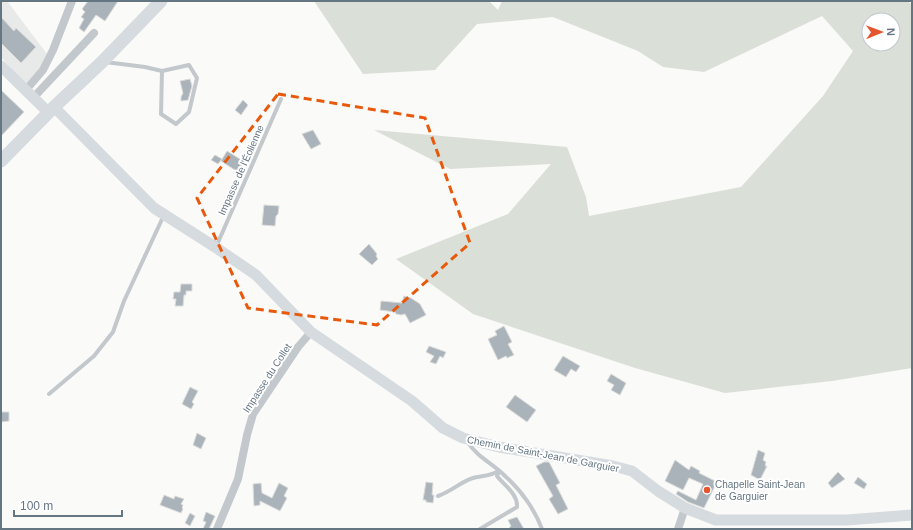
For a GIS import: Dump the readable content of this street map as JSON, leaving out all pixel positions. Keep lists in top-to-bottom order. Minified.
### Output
{"streets":{"street":["Impasse du Collet","Chemin de Saint-Jean de Garguier"],"lane":["Impasse de l'Éolienne"]},"crossings":[["Impasse de l'Éolienne","Chemin de Saint-Jean de Garguier"],["Impasse du Collet","Chemin de Saint-Jean de Garguier"]],"places":["Chapelle Saint-Jean de Garguier"],"scale_bar":"100 m","north":"right"}
